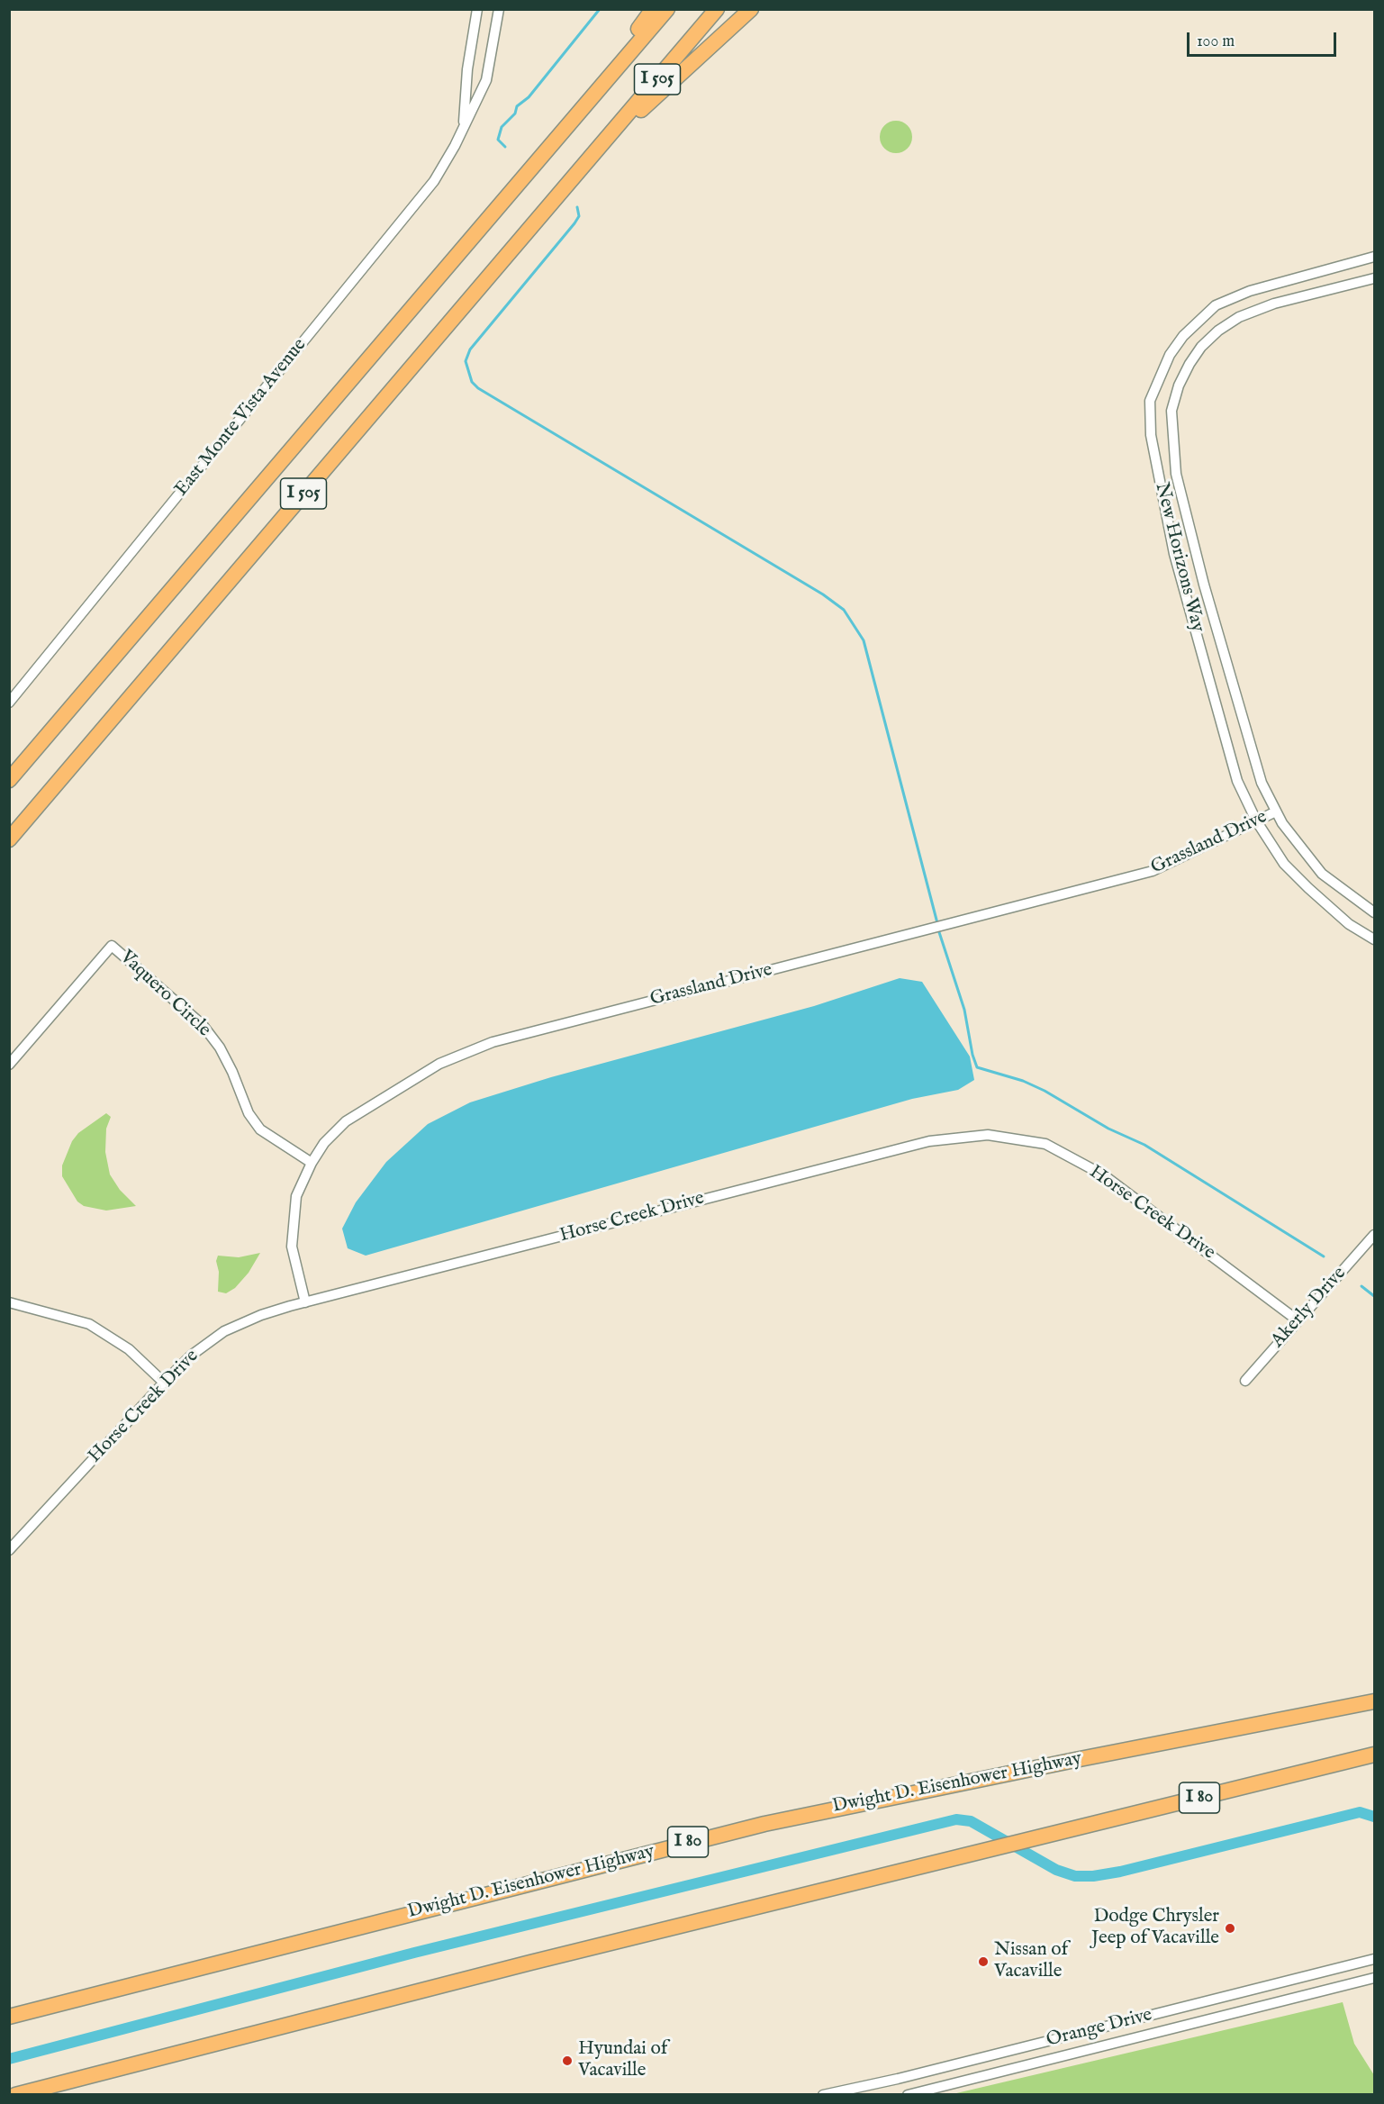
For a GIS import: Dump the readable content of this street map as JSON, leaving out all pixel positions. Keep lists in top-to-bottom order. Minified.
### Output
{"streets":{"highway":["I 505","Dwight D. Eisenhower Highway","I 80"],"street":["East Monte Vista Avenue","New Horizons Way","Grassland Drive","Vaquero Circle","Horse Creek Drive","Akerly Drive","Orange Drive"]},"crossings":[["New Horizons Way","Grassland Drive"],["Grassland Drive","Vaquero Circle"],["Grassland Drive","Horse Creek Drive"],["Horse Creek Drive","Akerly Drive"]],"places":["Dodge Chrysler Jeep of Vacaville","Nissan of Vacaville","Hyundai of Vacaville"],"scale_bar":"100 m"}
